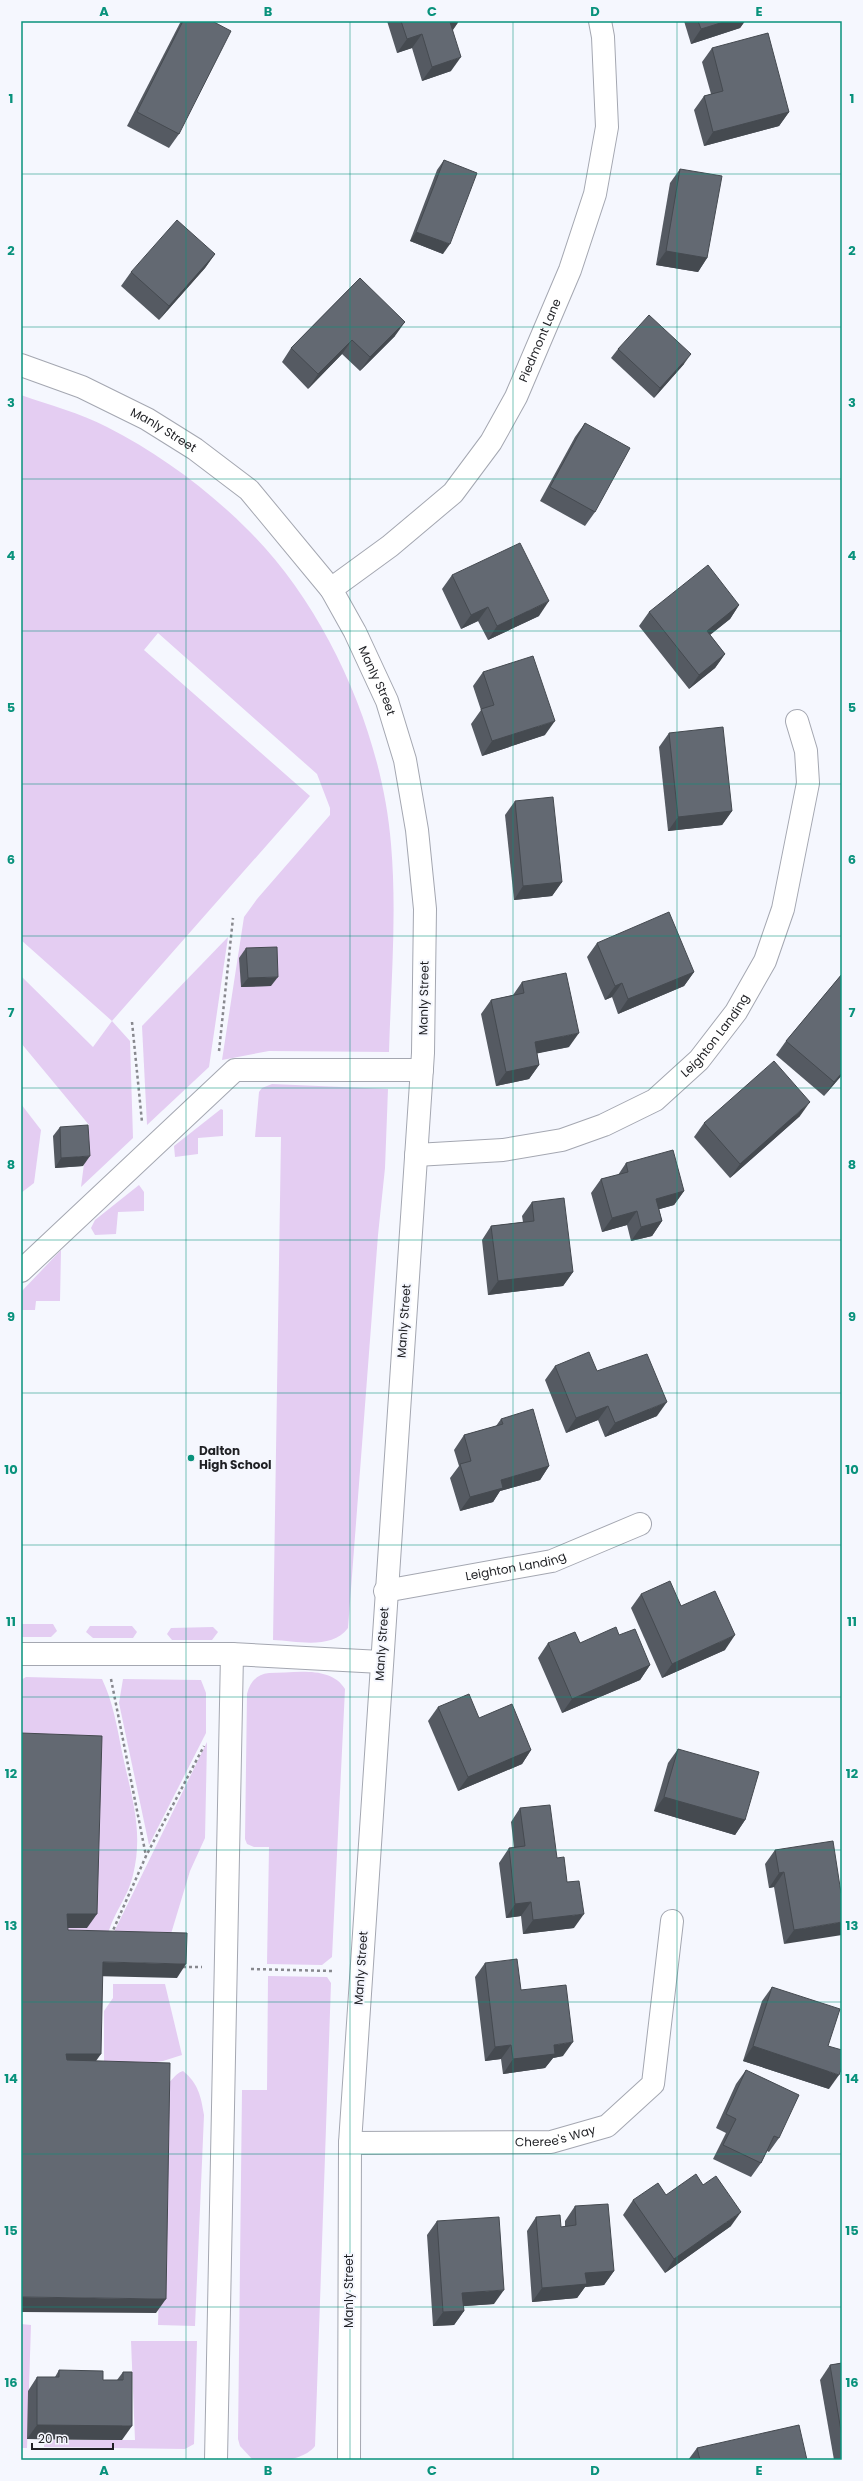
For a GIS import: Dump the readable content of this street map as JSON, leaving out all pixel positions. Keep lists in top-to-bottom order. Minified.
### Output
{"streets":{"street":["Piedmont Lane","Manly Street","Leighton Landing","Cheree's Way"]},"crossings":[["Piedmont Lane","Manly Street"],["Manly Street","Leighton Landing"],["Manly Street","Cheree's Way"]],"places":["Dalton High School"],"scale_bar":"20 m","grid":{"columns":["A","B","C","D","E"],"rows":["1","2","3","4","5","6","7","8","9","10","11","12","13","14","15","16"]}}
